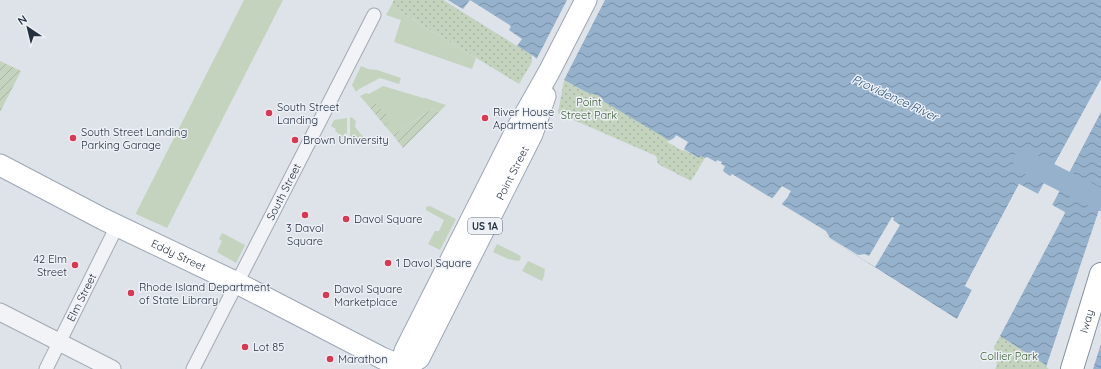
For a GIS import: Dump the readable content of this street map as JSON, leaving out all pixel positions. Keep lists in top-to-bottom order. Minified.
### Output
{"streets":{"highway":["Iway"],"main road":["Point Street","US 1A","Eddy Street"],"street":["South Street","Elm Street"]},"crossings":[["Point Street","Eddy Street"],["South Street","Eddy Street"],["Eddy Street","Elm Street"]],"water":["Providence River"],"parks":["Point Street Park","Collier Park"],"places":["South Street Landing","River House Apartments","South Street Landing Parking Garage","Brown University","3 Davol Square","Davol Square","1 Davol Square","42 Elm Street","Rhode Island Department of State Library","Davol Square Marketplace","Lot 85","Marathon"],"north":"top left"}
